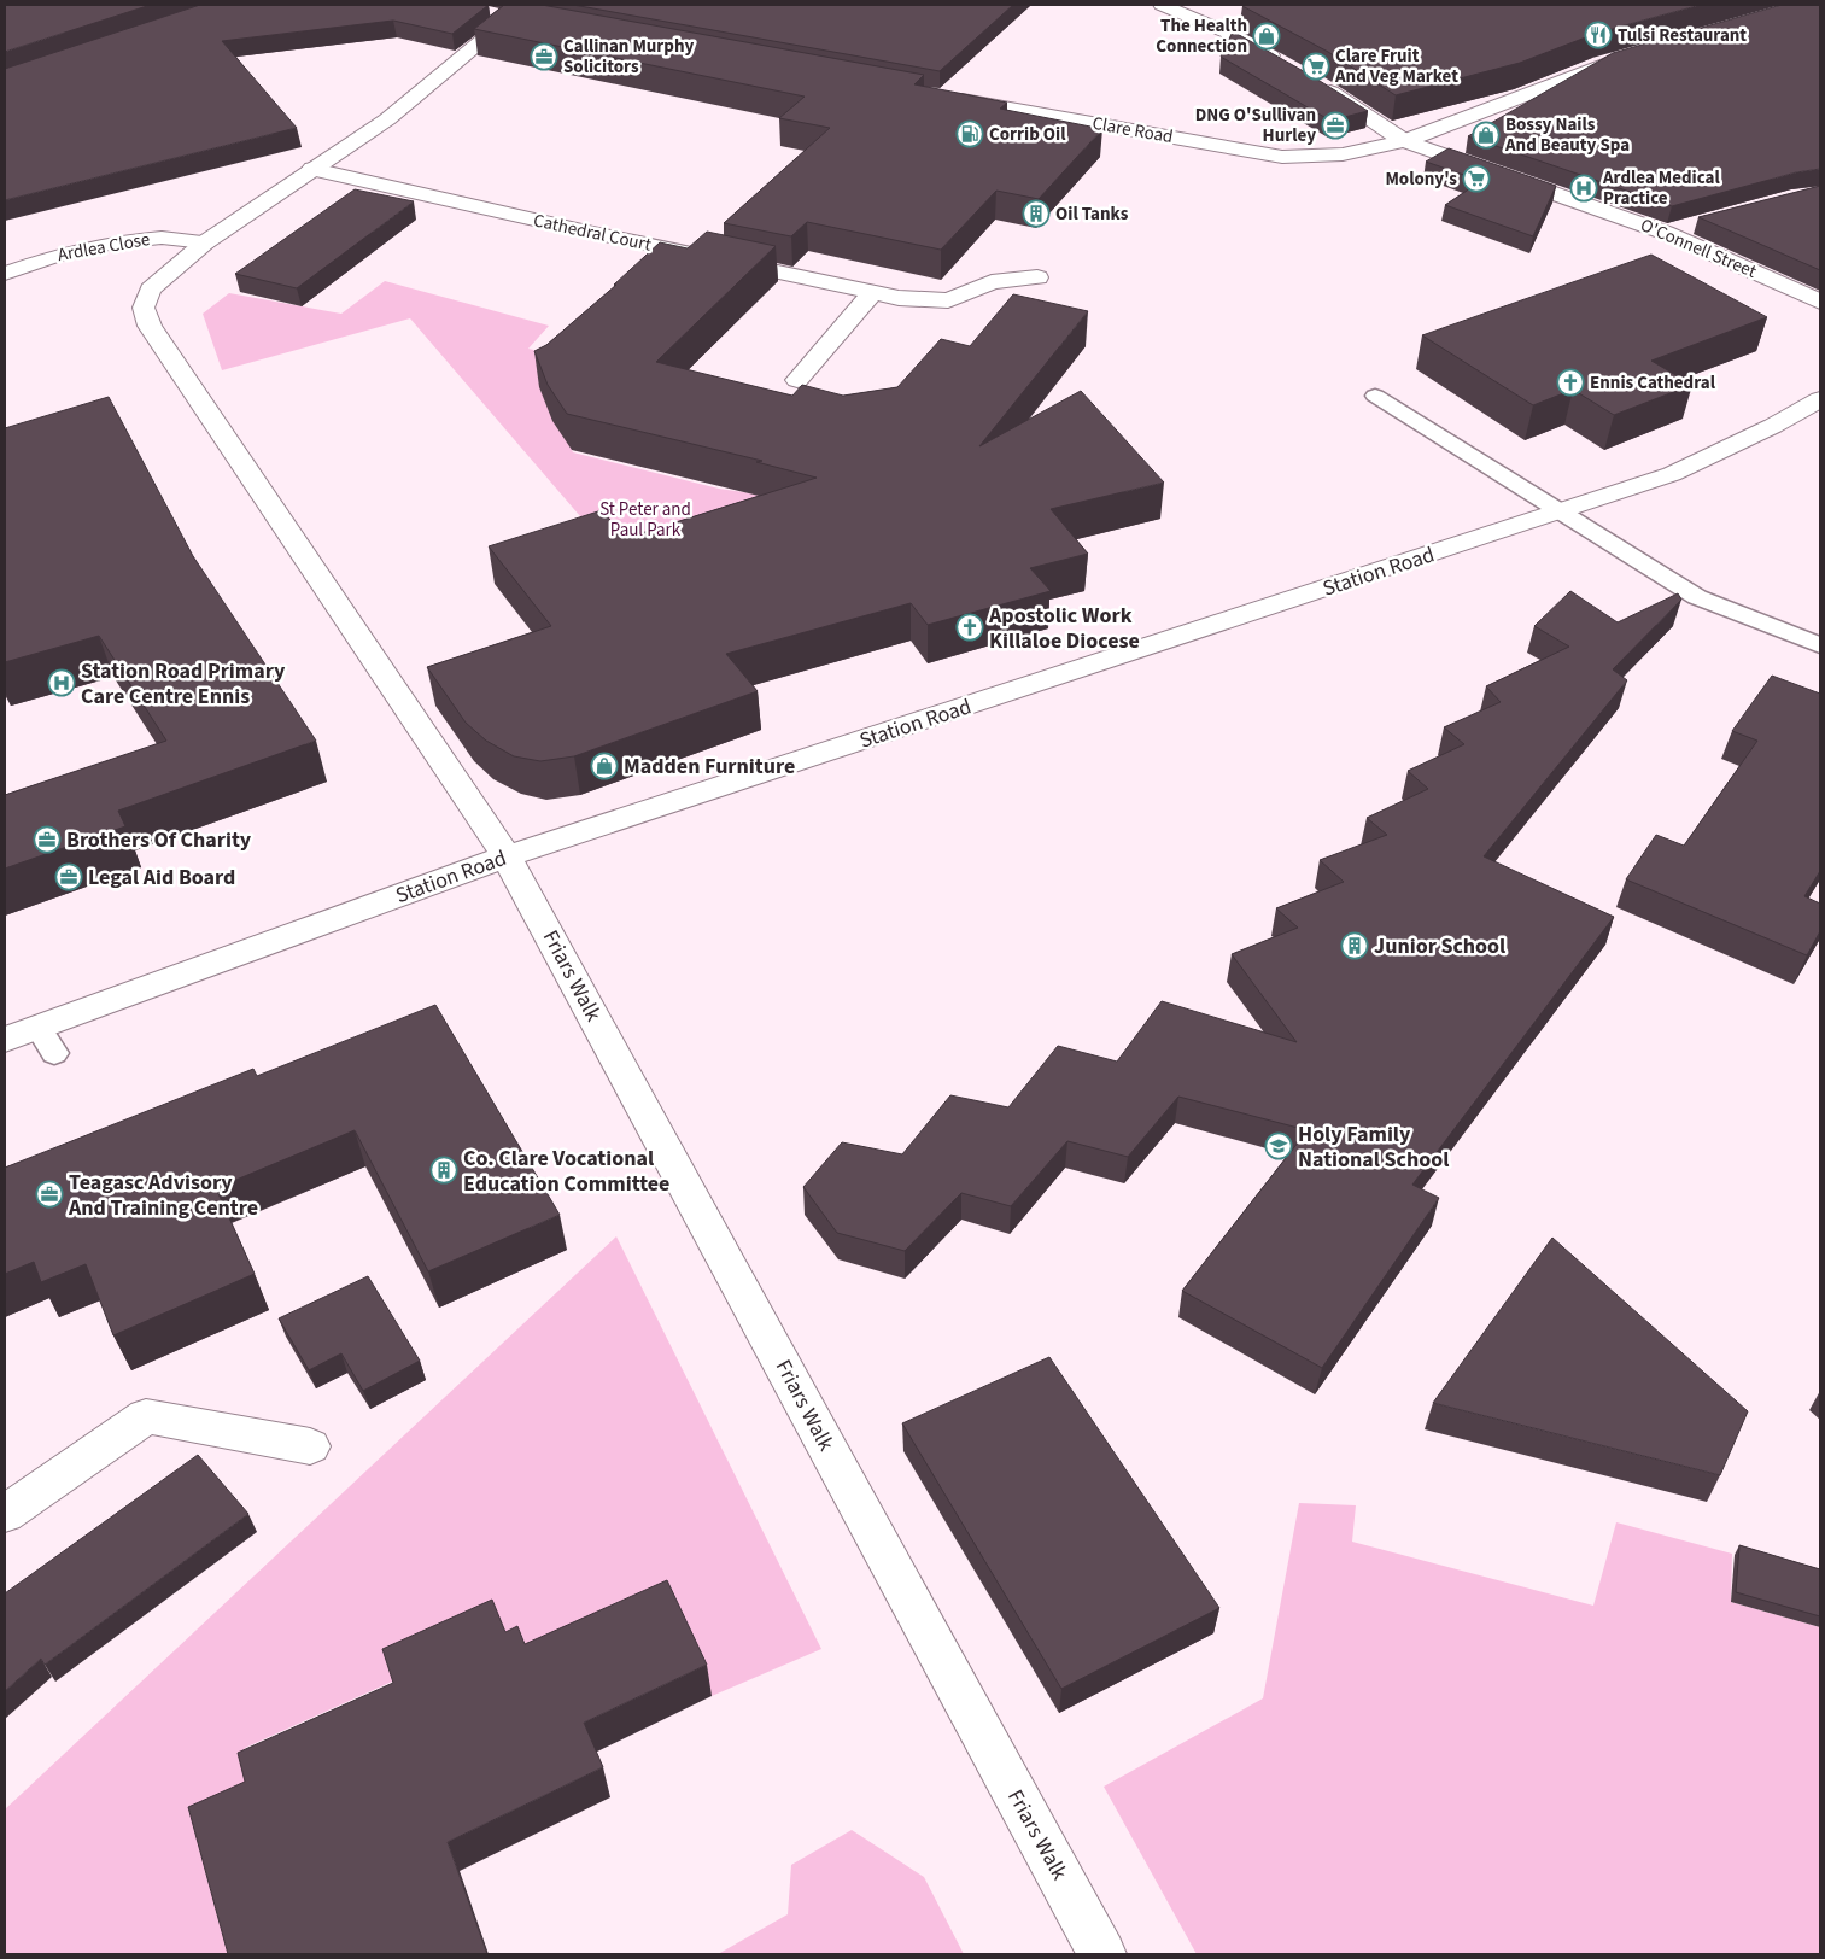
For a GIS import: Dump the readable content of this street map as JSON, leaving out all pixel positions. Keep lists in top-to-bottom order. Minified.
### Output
{"streets":{"street":["Clare Road","Cathedral Court","Ardlea Close","O'Connell Street","Station Road","Friars Walk"]},"crossings":[["Clare Road","O'Connell Street"],["Cathedral Court","Friars Walk"],["Ardlea Close","Friars Walk"],["Station Road","Friars Walk"]],"parks":["St Peter and Paul Park"],"places":{"restaurant":["Tulsi Restaurant"],"shop":["The Health Connection","Bossy Nails And Beauty Spa","Madden Furniture"],"office":["Callinan Murphy Solicitors","DNG O'Sullivan Hurley","Brothers Of Charity","Legal Aid Board","Teagasc Advisory And Training Centre"],"supermarket":["Clare Fruit And Veg Market","Molony's"],"fuel station":["Corrib Oil"],"hospital":["Ardlea Medical Practice","Station Road Primary Care Centre Ennis"],"building":["Oil Tanks","Junior School","Co. Clare Vocational Education Committee"],"church":["Ennis Cathedral","Apostolic Work Killaloe Diocese"],"school or university":["Holy Family National School"]}}
